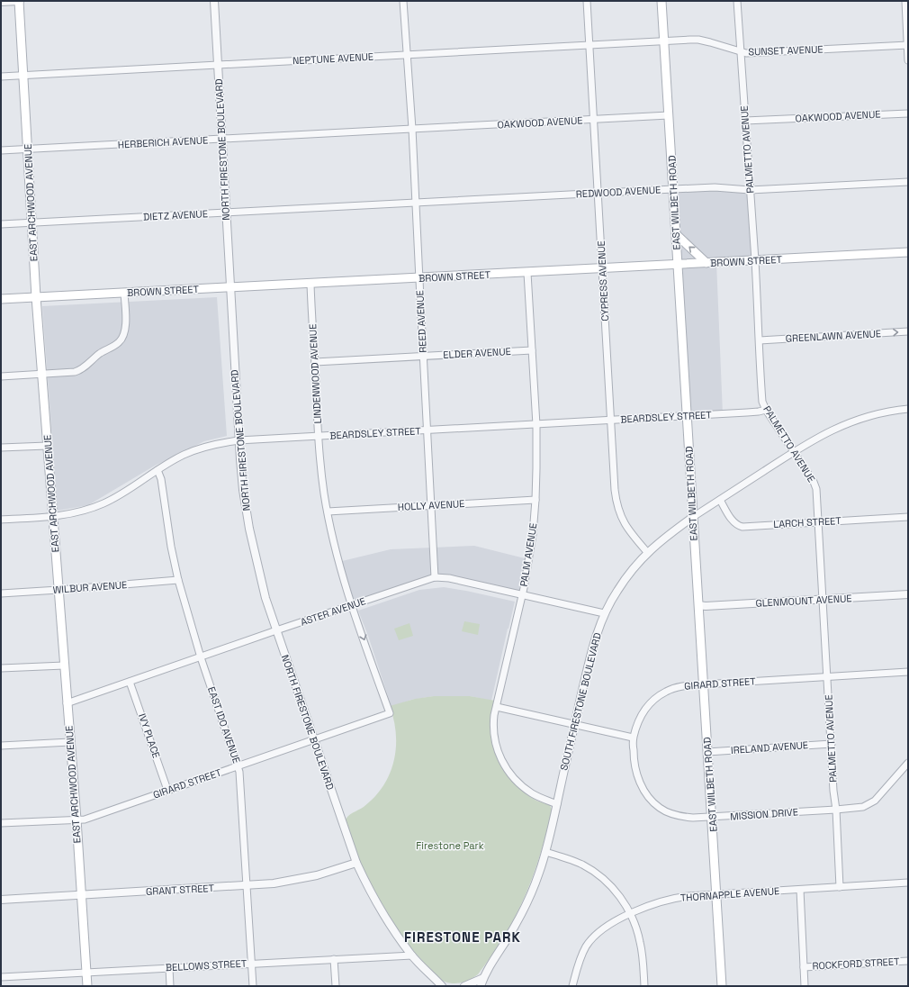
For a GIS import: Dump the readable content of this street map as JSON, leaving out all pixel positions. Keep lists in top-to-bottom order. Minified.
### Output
{"streets":{"main road":["EAST ARCHWOOD AVENUE","EAST WILBETH ROAD","BROWN STREET"],"street":["SUNSET AVENUE","NEPTUNE AVENUE","OAKWOOD AVENUE","HERBERICH AVENUE","NORTH FIRESTONE BOULEVARD","PALMETTO AVENUE","REDWOOD AVENUE","DIETZ AVENUE","CYPRESS AVENUE","REED AVENUE","GREENLAWN AVENUE","ELDER AVENUE","LINDENWOOD AVENUE","BEARDSLEY STREET","HOLLY AVENUE","LARCH STREET","PALM AVENUE","WILBUR AVENUE","GLENMOUNT AVENUE","ASTER AVENUE","GIRARD STREET","SOUTH FIRESTONE BOULEVARD","EAST IDO AVENUE","IVY PLACE","IRELAND AVENUE","MISSION DRIVE","GRANT STREET","THORNAPPLE AVENUE","ROCKFORD STREET","BELLOWS STREET"]},"crossings":[["SUNSET AVENUE","NEPTUNE AVENUE"],["SUNSET AVENUE","PALMETTO AVENUE"],["SUNSET AVENUE","EAST WILBETH ROAD"],["NEPTUNE AVENUE","NORTH FIRESTONE BOULEVARD"],["NEPTUNE AVENUE","EAST ARCHWOOD AVENUE"],["NEPTUNE AVENUE","EAST WILBETH ROAD"],["NEPTUNE AVENUE","CYPRESS AVENUE"],["NEPTUNE AVENUE","REED AVENUE"],["OAKWOOD AVENUE","HERBERICH AVENUE"],["OAKWOOD AVENUE","PALMETTO AVENUE"],["OAKWOOD AVENUE","EAST WILBETH ROAD"],["OAKWOOD AVENUE","CYPRESS AVENUE"],["OAKWOOD AVENUE","REED AVENUE"],["HERBERICH AVENUE","NORTH FIRESTONE BOULEVARD"],["HERBERICH AVENUE","EAST ARCHWOOD AVENUE"],["HERBERICH AVENUE","REED AVENUE"],["NORTH FIRESTONE BOULEVARD","DIETZ AVENUE"],["NORTH FIRESTONE BOULEVARD","BROWN STREET"],["NORTH FIRESTONE BOULEVARD","BEARDSLEY STREET"],["NORTH FIRESTONE BOULEVARD","ASTER AVENUE"],["NORTH FIRESTONE BOULEVARD","GIRARD STREET"],["NORTH FIRESTONE BOULEVARD","GRANT STREET"],["NORTH FIRESTONE BOULEVARD","BELLOWS STREET"],["PALMETTO AVENUE","REDWOOD AVENUE"],["PALMETTO AVENUE","BROWN STREET"],["PALMETTO AVENUE","GREENLAWN AVENUE"],["PALMETTO AVENUE","BEARDSLEY STREET"],["PALMETTO AVENUE","LARCH STREET"],["PALMETTO AVENUE","GLENMOUNT AVENUE"],["PALMETTO AVENUE","GIRARD STREET"],["PALMETTO AVENUE","SOUTH FIRESTONE BOULEVARD"],["PALMETTO AVENUE","IRELAND AVENUE"],["PALMETTO AVENUE","MISSION DRIVE"],["PALMETTO AVENUE","THORNAPPLE AVENUE"],["REDWOOD AVENUE","EAST WILBETH ROAD"],["REDWOOD AVENUE","DIETZ AVENUE"],["REDWOOD AVENUE","CYPRESS AVENUE"],["REDWOOD AVENUE","REED AVENUE"],["EAST ARCHWOOD AVENUE","DIETZ AVENUE"],["EAST ARCHWOOD AVENUE","BROWN STREET"],["EAST ARCHWOOD AVENUE","BEARDSLEY STREET"],["EAST ARCHWOOD AVENUE","WILBUR AVENUE"],["EAST ARCHWOOD AVENUE","ASTER AVENUE"],["EAST ARCHWOOD AVENUE","GIRARD STREET"],["EAST ARCHWOOD AVENUE","GRANT STREET"],["EAST ARCHWOOD AVENUE","BELLOWS STREET"],["EAST WILBETH ROAD","BROWN STREET"],["EAST WILBETH ROAD","BEARDSLEY STREET"],["EAST WILBETH ROAD","GLENMOUNT AVENUE"],["EAST WILBETH ROAD","GIRARD STREET"],["EAST WILBETH ROAD","SOUTH FIRESTONE BOULEVARD"],["EAST WILBETH ROAD","IRELAND AVENUE"],["EAST WILBETH ROAD","MISSION DRIVE"],["EAST WILBETH ROAD","THORNAPPLE AVENUE"],["DIETZ AVENUE","REED AVENUE"],["BROWN STREET","CYPRESS AVENUE"],["BROWN STREET","REED AVENUE"],["BROWN STREET","LINDENWOOD AVENUE"],["BROWN STREET","PALM AVENUE"],["CYPRESS AVENUE","BEARDSLEY STREET"],["CYPRESS AVENUE","SOUTH FIRESTONE BOULEVARD"],["REED AVENUE","ELDER AVENUE"],["REED AVENUE","BEARDSLEY STREET"],["REED AVENUE","HOLLY AVENUE"],["REED AVENUE","ASTER AVENUE"],["ELDER AVENUE","LINDENWOOD AVENUE"],["ELDER AVENUE","PALM AVENUE"],["LINDENWOOD AVENUE","BEARDSLEY STREET"],["LINDENWOOD AVENUE","HOLLY AVENUE"],["LINDENWOOD AVENUE","ASTER AVENUE"],["LINDENWOOD AVENUE","GIRARD STREET"],["BEARDSLEY STREET","PALM AVENUE"],["BEARDSLEY STREET","EAST IDO AVENUE"],["HOLLY AVENUE","PALM AVENUE"],["LARCH STREET","SOUTH FIRESTONE BOULEVARD"],["PALM AVENUE","ASTER AVENUE"],["PALM AVENUE","SOUTH FIRESTONE BOULEVARD"],["WILBUR AVENUE","EAST IDO AVENUE"],["ASTER AVENUE","SOUTH FIRESTONE BOULEVARD"],["ASTER AVENUE","EAST IDO AVENUE"],["ASTER AVENUE","IVY PLACE"],["GIRARD STREET","EAST IDO AVENUE"],["GIRARD STREET","IVY PLACE"],["GIRARD STREET","MISSION DRIVE"],["EAST IDO AVENUE","GRANT STREET"],["EAST IDO AVENUE","BELLOWS STREET"]],"one_way":["GREENLAWN AVENUE"],"districts":["FIRESTONE PARK"],"parks":["Firestone Park"]}
